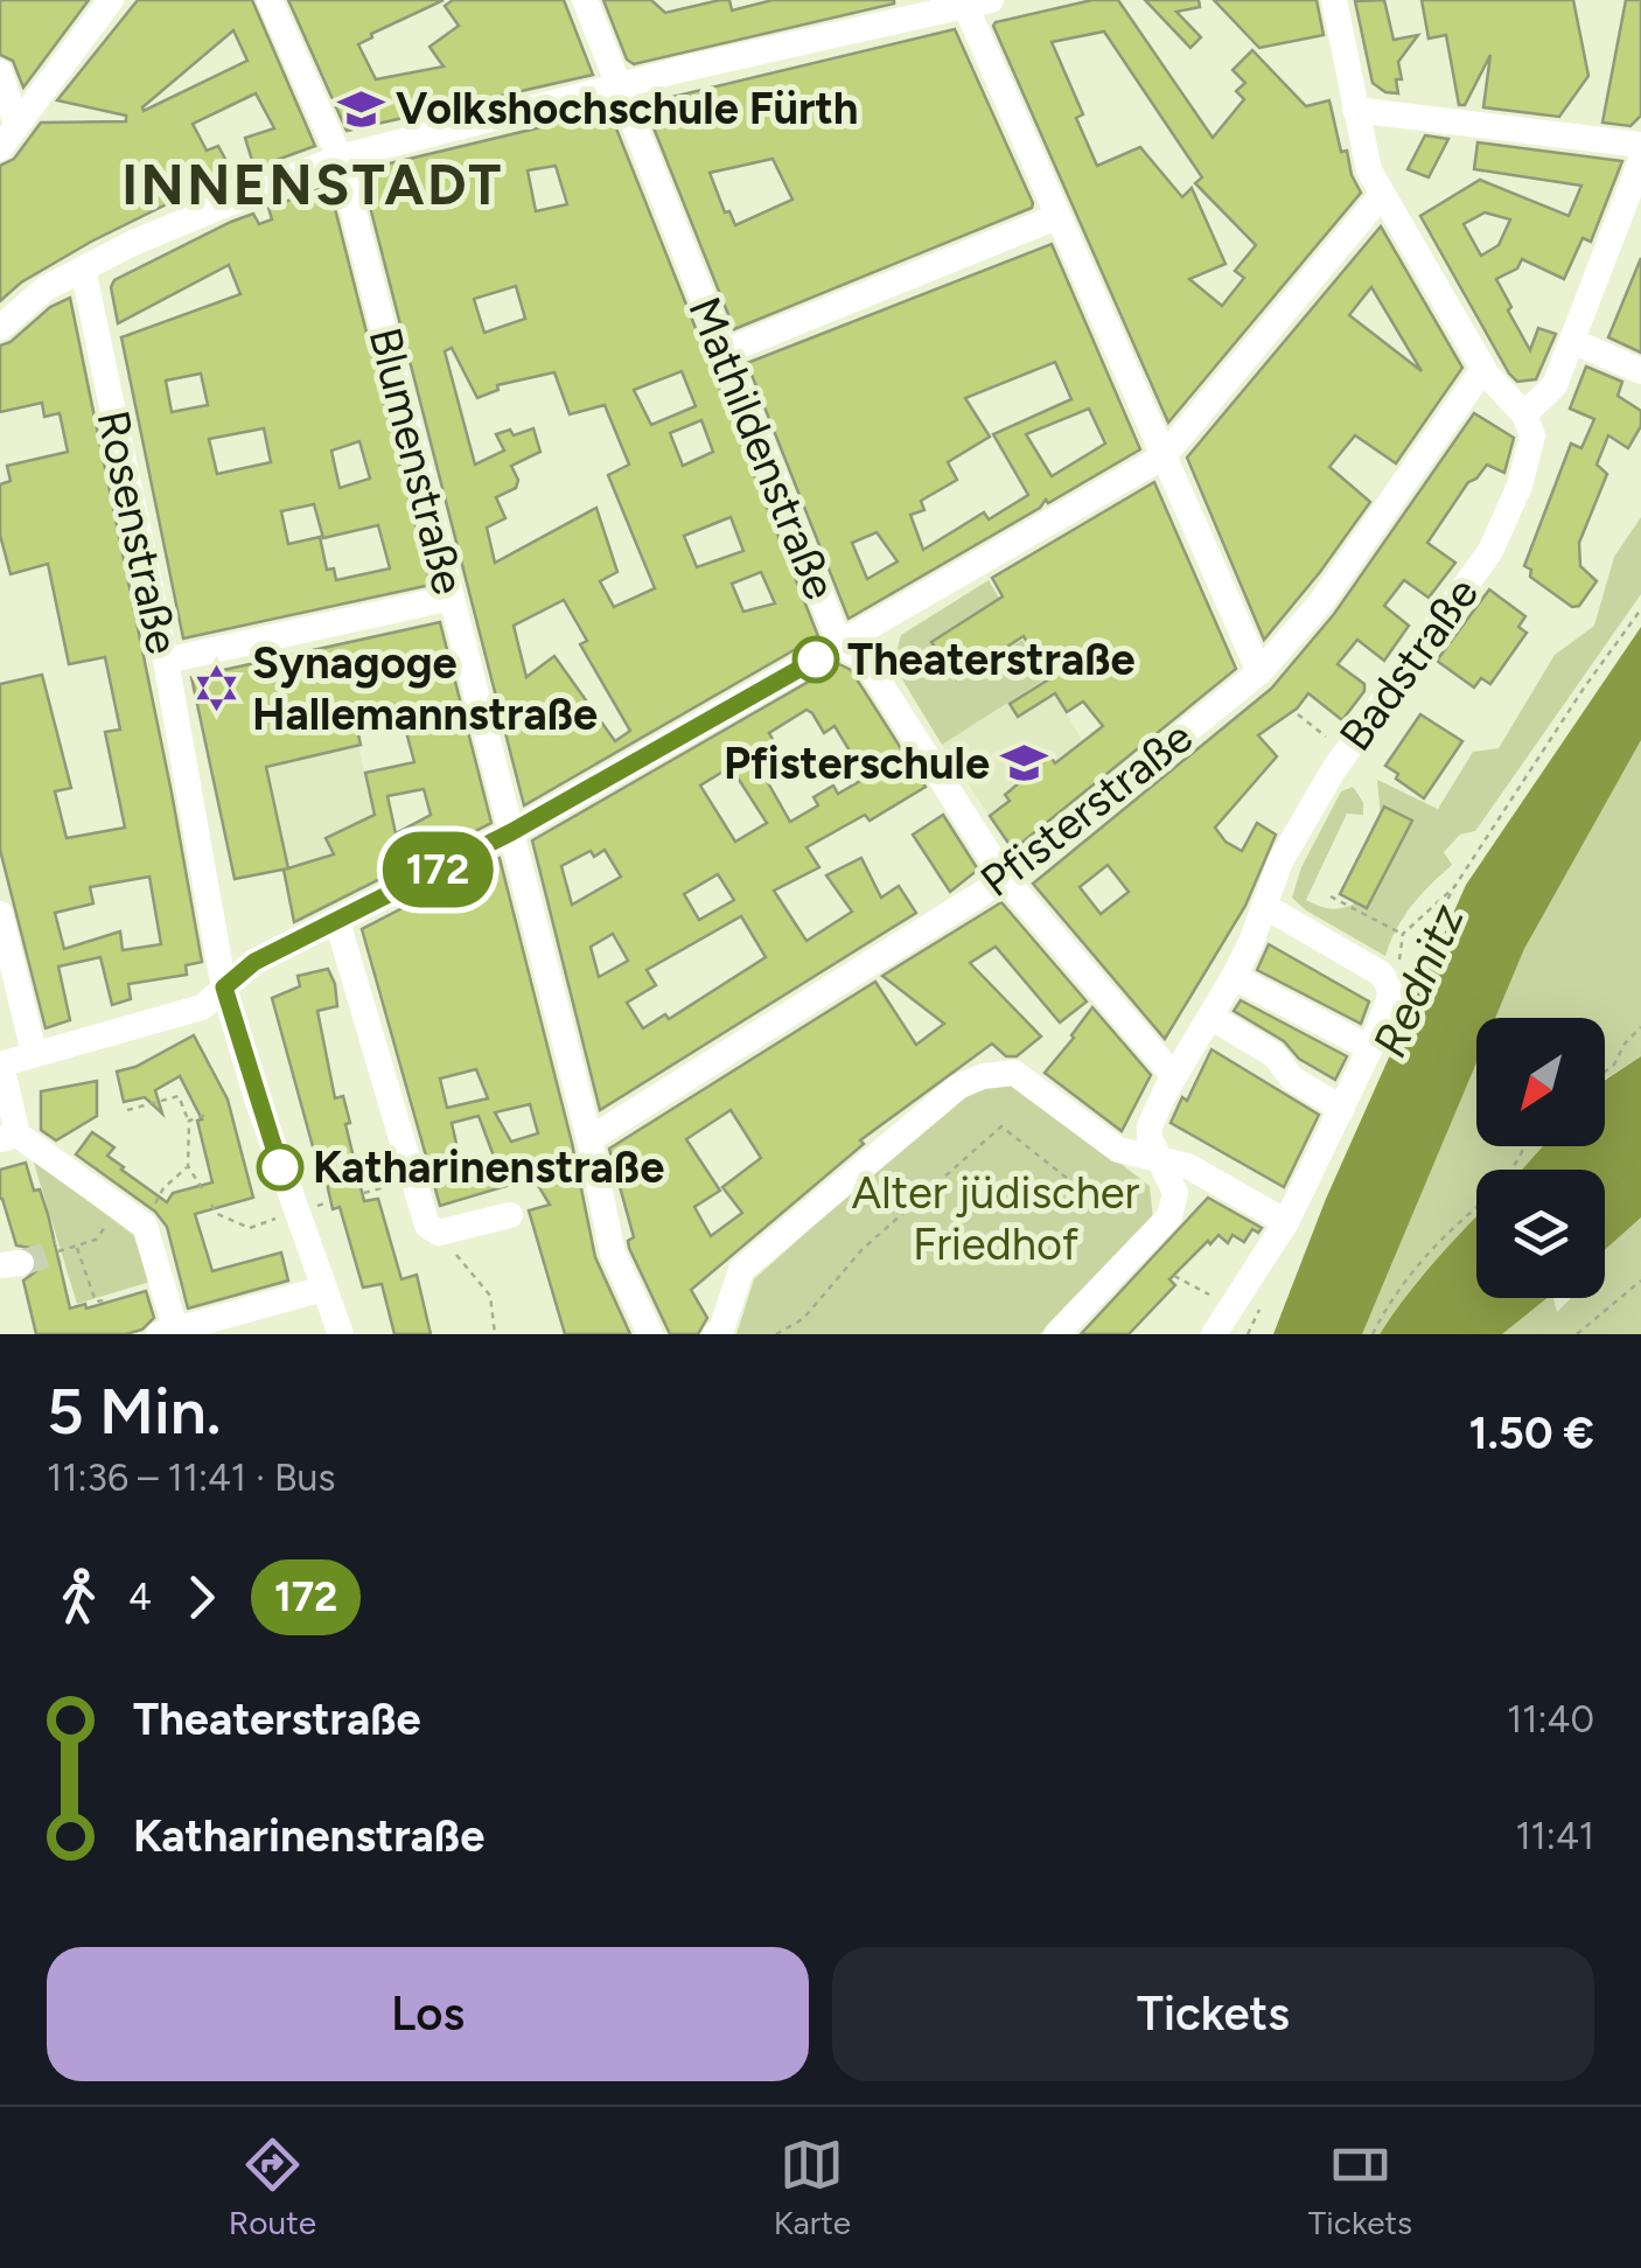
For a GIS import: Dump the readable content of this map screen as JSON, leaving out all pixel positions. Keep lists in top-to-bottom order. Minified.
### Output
{"streets":{"street":["Mathildenstraße","Blumenstraße","Rosenstraße","Badstraße","Pfisterstraße"]},"crossings":[["Mathildenstraße","Badstraße"],["Mathildenstraße","Pfisterstraße"],["Blumenstraße","Pfisterstraße"]],"districts":["INNENSTADT"],"water":["Rednitz"],"parks":["Alter jüdischer Friedhof"],"places":{"school or university":["Volkshochschule Fürth","Pfisterschule"],"other":["Theaterstraße","Katharinenstraße"],"synagogue":["Synagoge Hallemannstraße"]},"lines":["bus line 172"],"north":"bottom left","page":{"on_map":"172","heading":["5 Min.","11:36 – 11:41 · Bus","1.50 €"],"legs":["4","172"],"list":[{"name":"Theaterstraße","value":"11:40"},{"name":"Katharinenstraße","value":"11:41"}],"buttons":["Los","Tickets"],"tabs":["Route","Karte","Tickets"]}}
